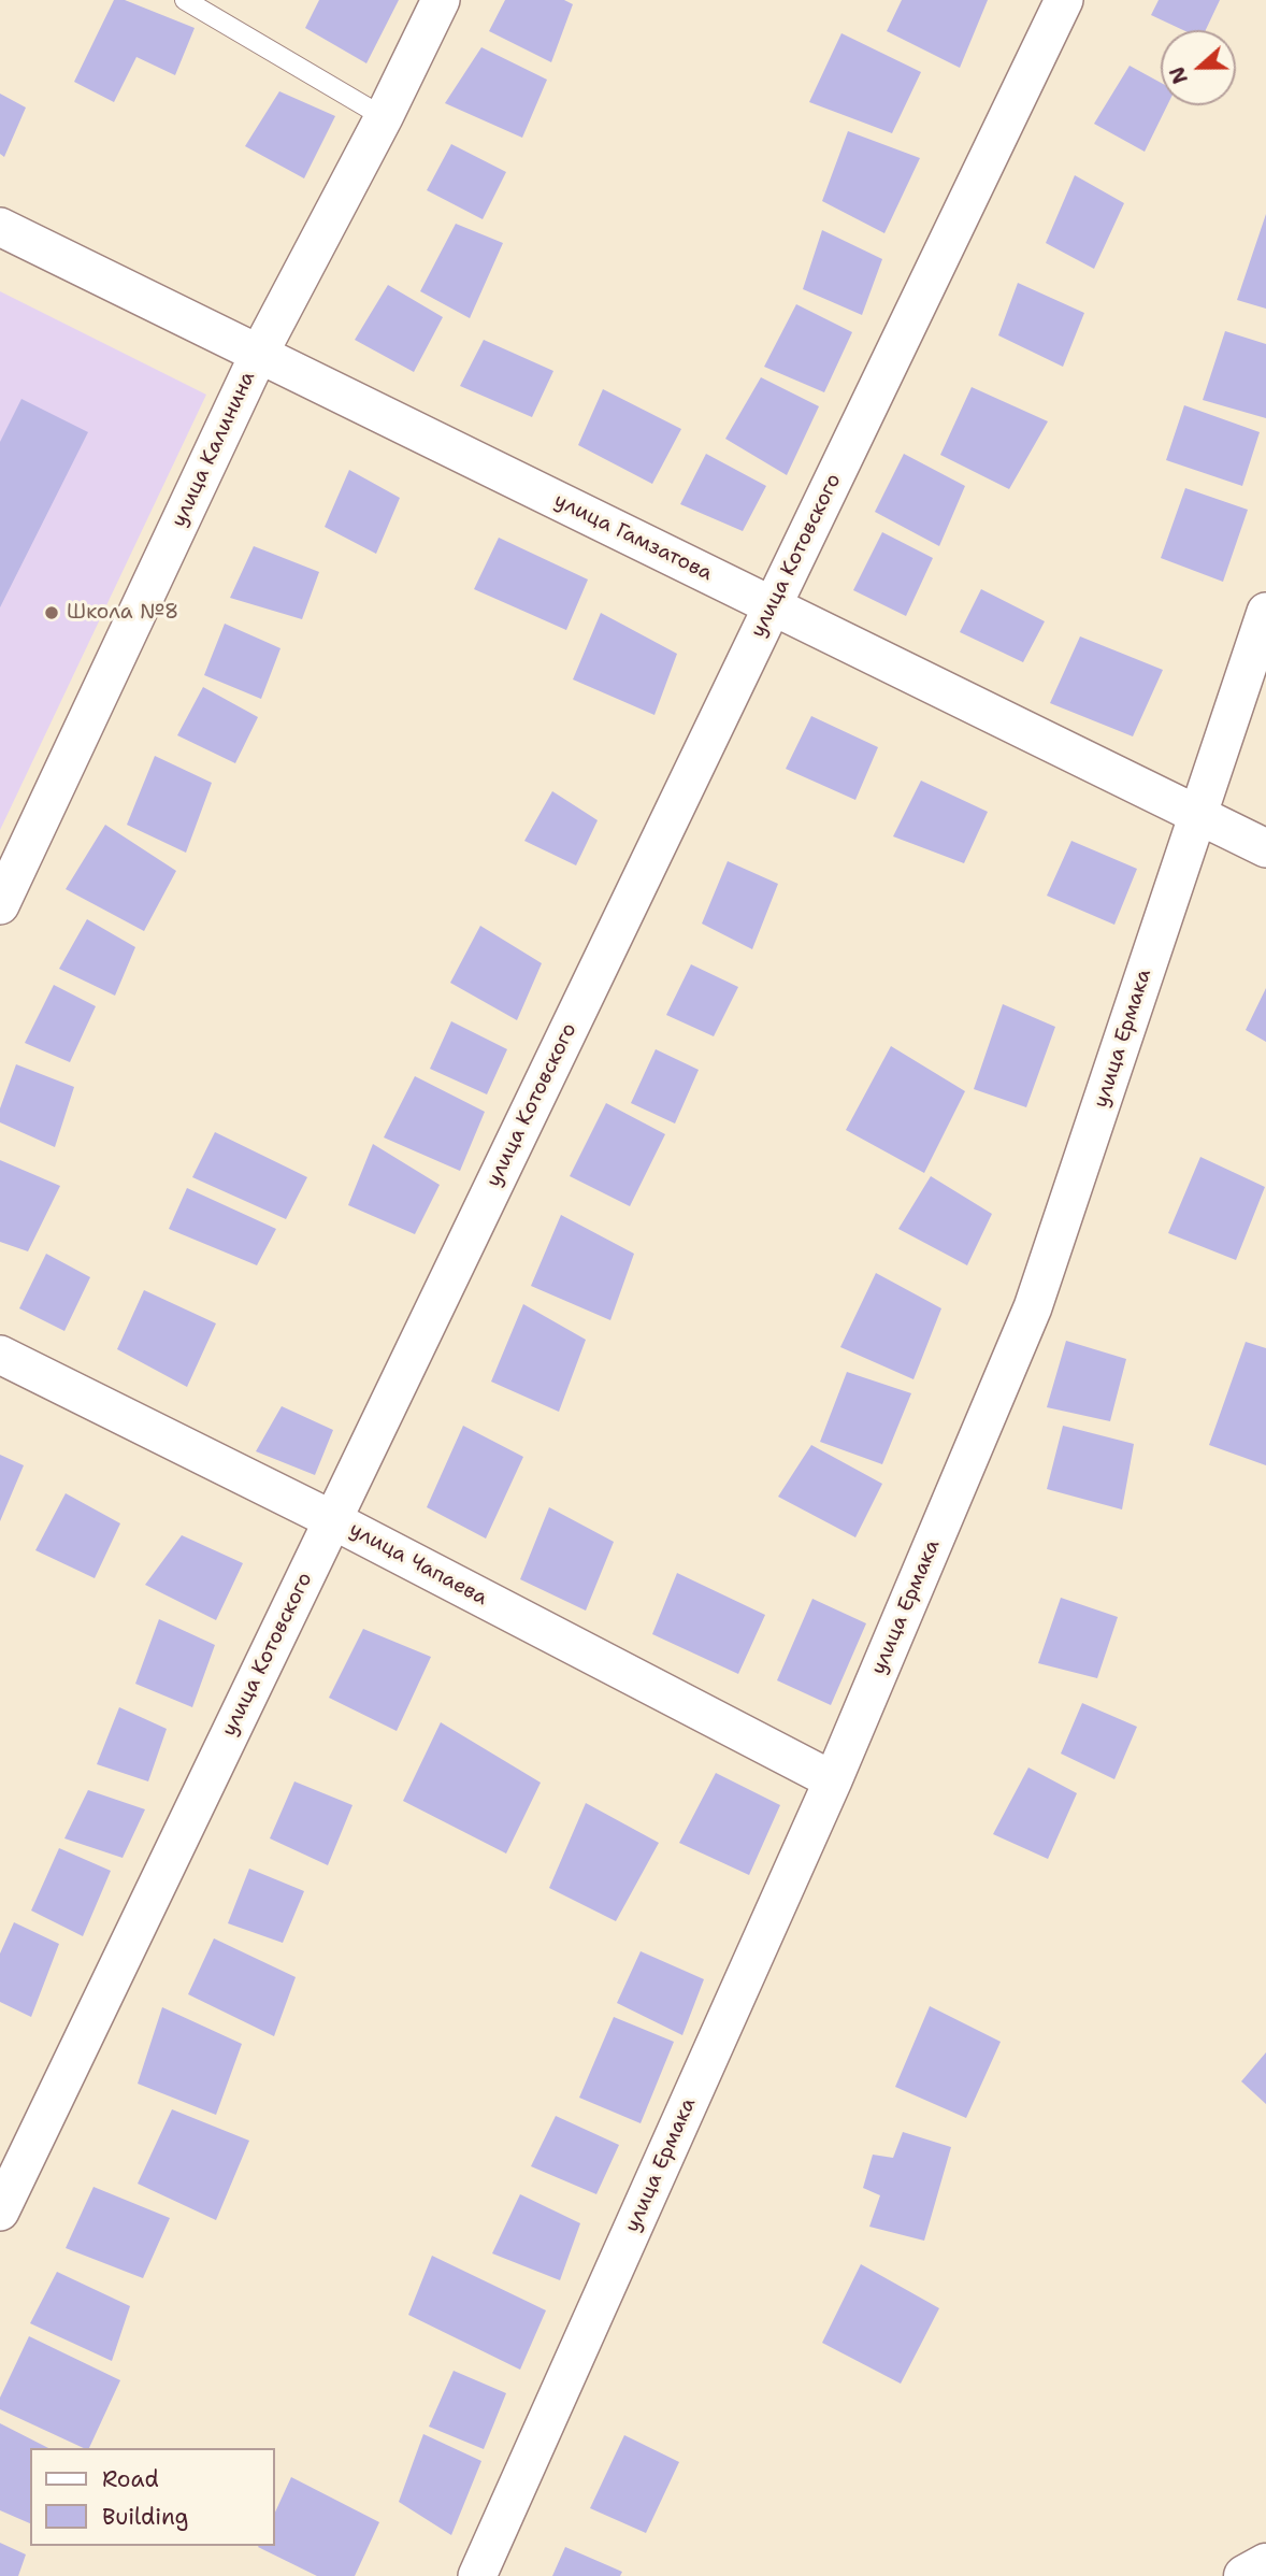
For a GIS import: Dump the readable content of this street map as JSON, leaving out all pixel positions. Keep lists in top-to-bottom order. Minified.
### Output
{"streets":{"street":["улица Калинина","улица Гамзатова","улица Котовского","улица Ермака","улица Чапаева"]},"crossings":[["улица Калинина","улица Гамзатова"],["улица Гамзатова","улица Котовского"],["улица Гамзатова","улица Ермака"],["улица Котовского","улица Чапаева"],["улица Ермака","улица Чапаева"]],"places":["Школа №8"],"legend":["Road","Building"],"north":"left"}
